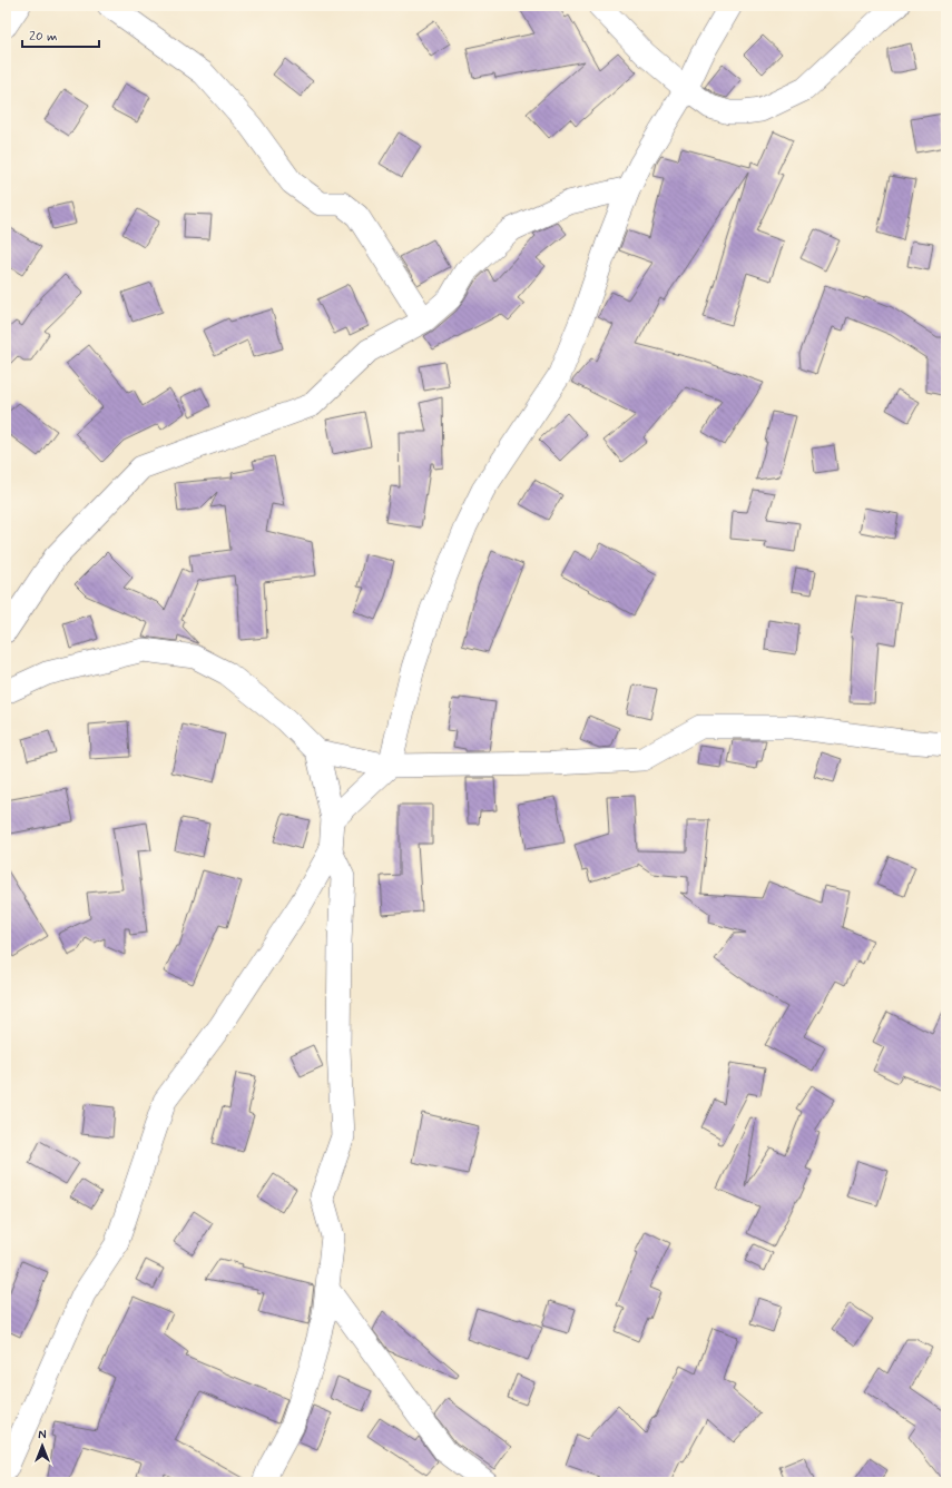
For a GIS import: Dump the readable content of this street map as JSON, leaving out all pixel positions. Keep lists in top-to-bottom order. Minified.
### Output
{"scale_bar":"20 m","north":"top"}
